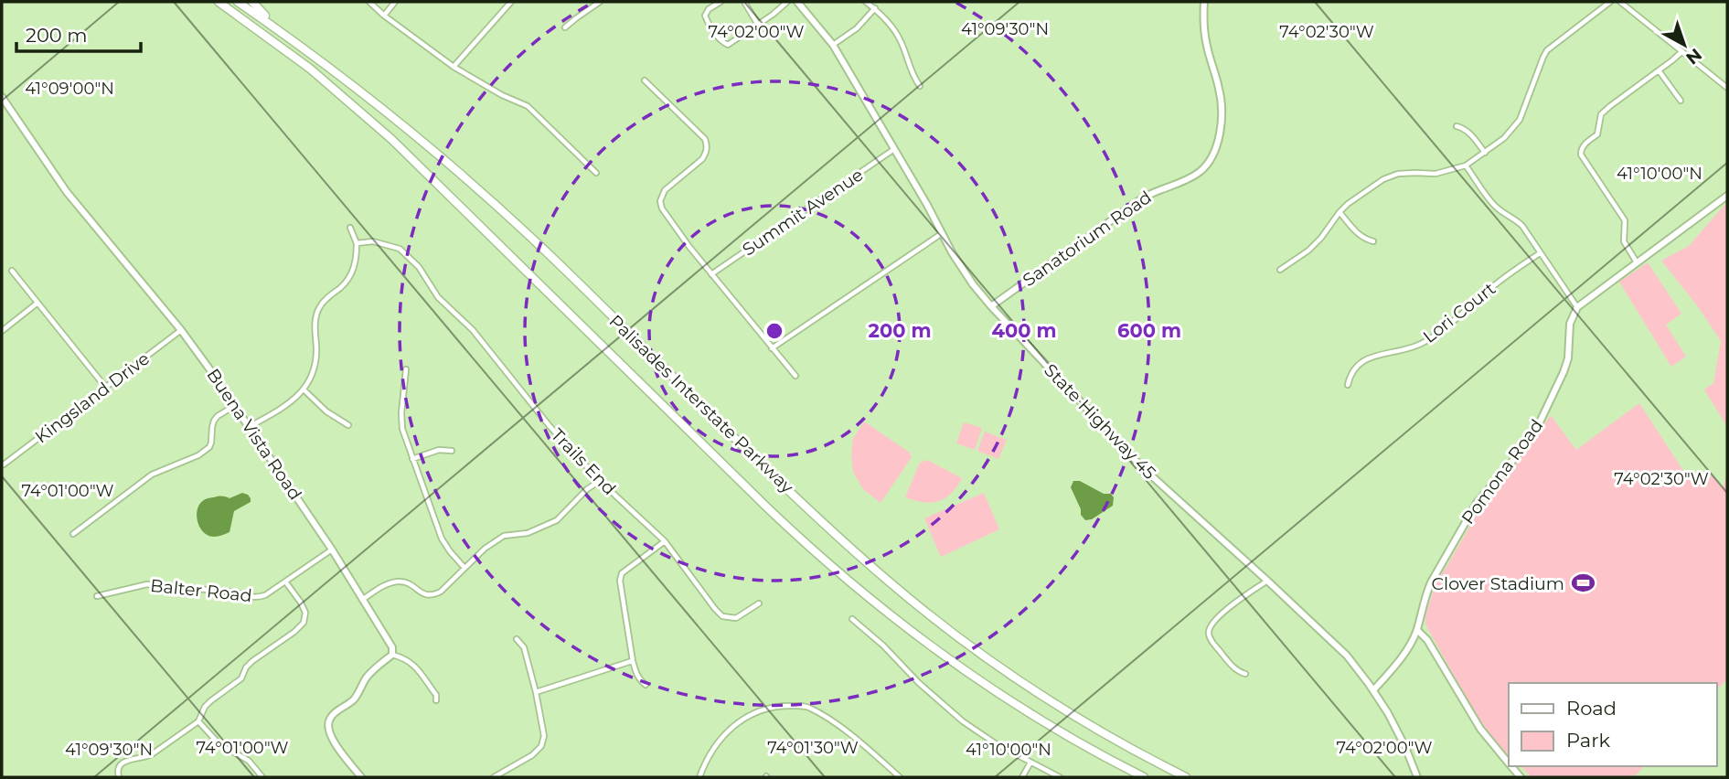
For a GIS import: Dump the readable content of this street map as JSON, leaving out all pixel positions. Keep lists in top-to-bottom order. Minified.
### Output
{"streets":{"highway":["Palisades Interstate Parkway"],"street":["Summit Avenue","Sanatorium Road","Lori Court","Kingsland Drive","State Highway 45","Buena Vista Road","Trails End","Pomona Road","Balter Road"]},"crossings":[["Summit Avenue","State Highway 45"],["Sanatorium Road","State Highway 45"],["Kingsland Drive","Buena Vista Road"],["State Highway 45","Pomona Road"],["Buena Vista Road","Balter Road"]],"places":{"sports":["Clover Stadium"]},"legend":["Road","Park"],"scale_bar":"200 m","north":"bottom right","coordinates":["41°09'30\"N","74°02'00\"W","74°02'30\"W","41°09'00\"N","41°10'00\"N","74°01'00\"W","74°01'30\"W"],"rings":["200 m","400 m","600 m"]}
